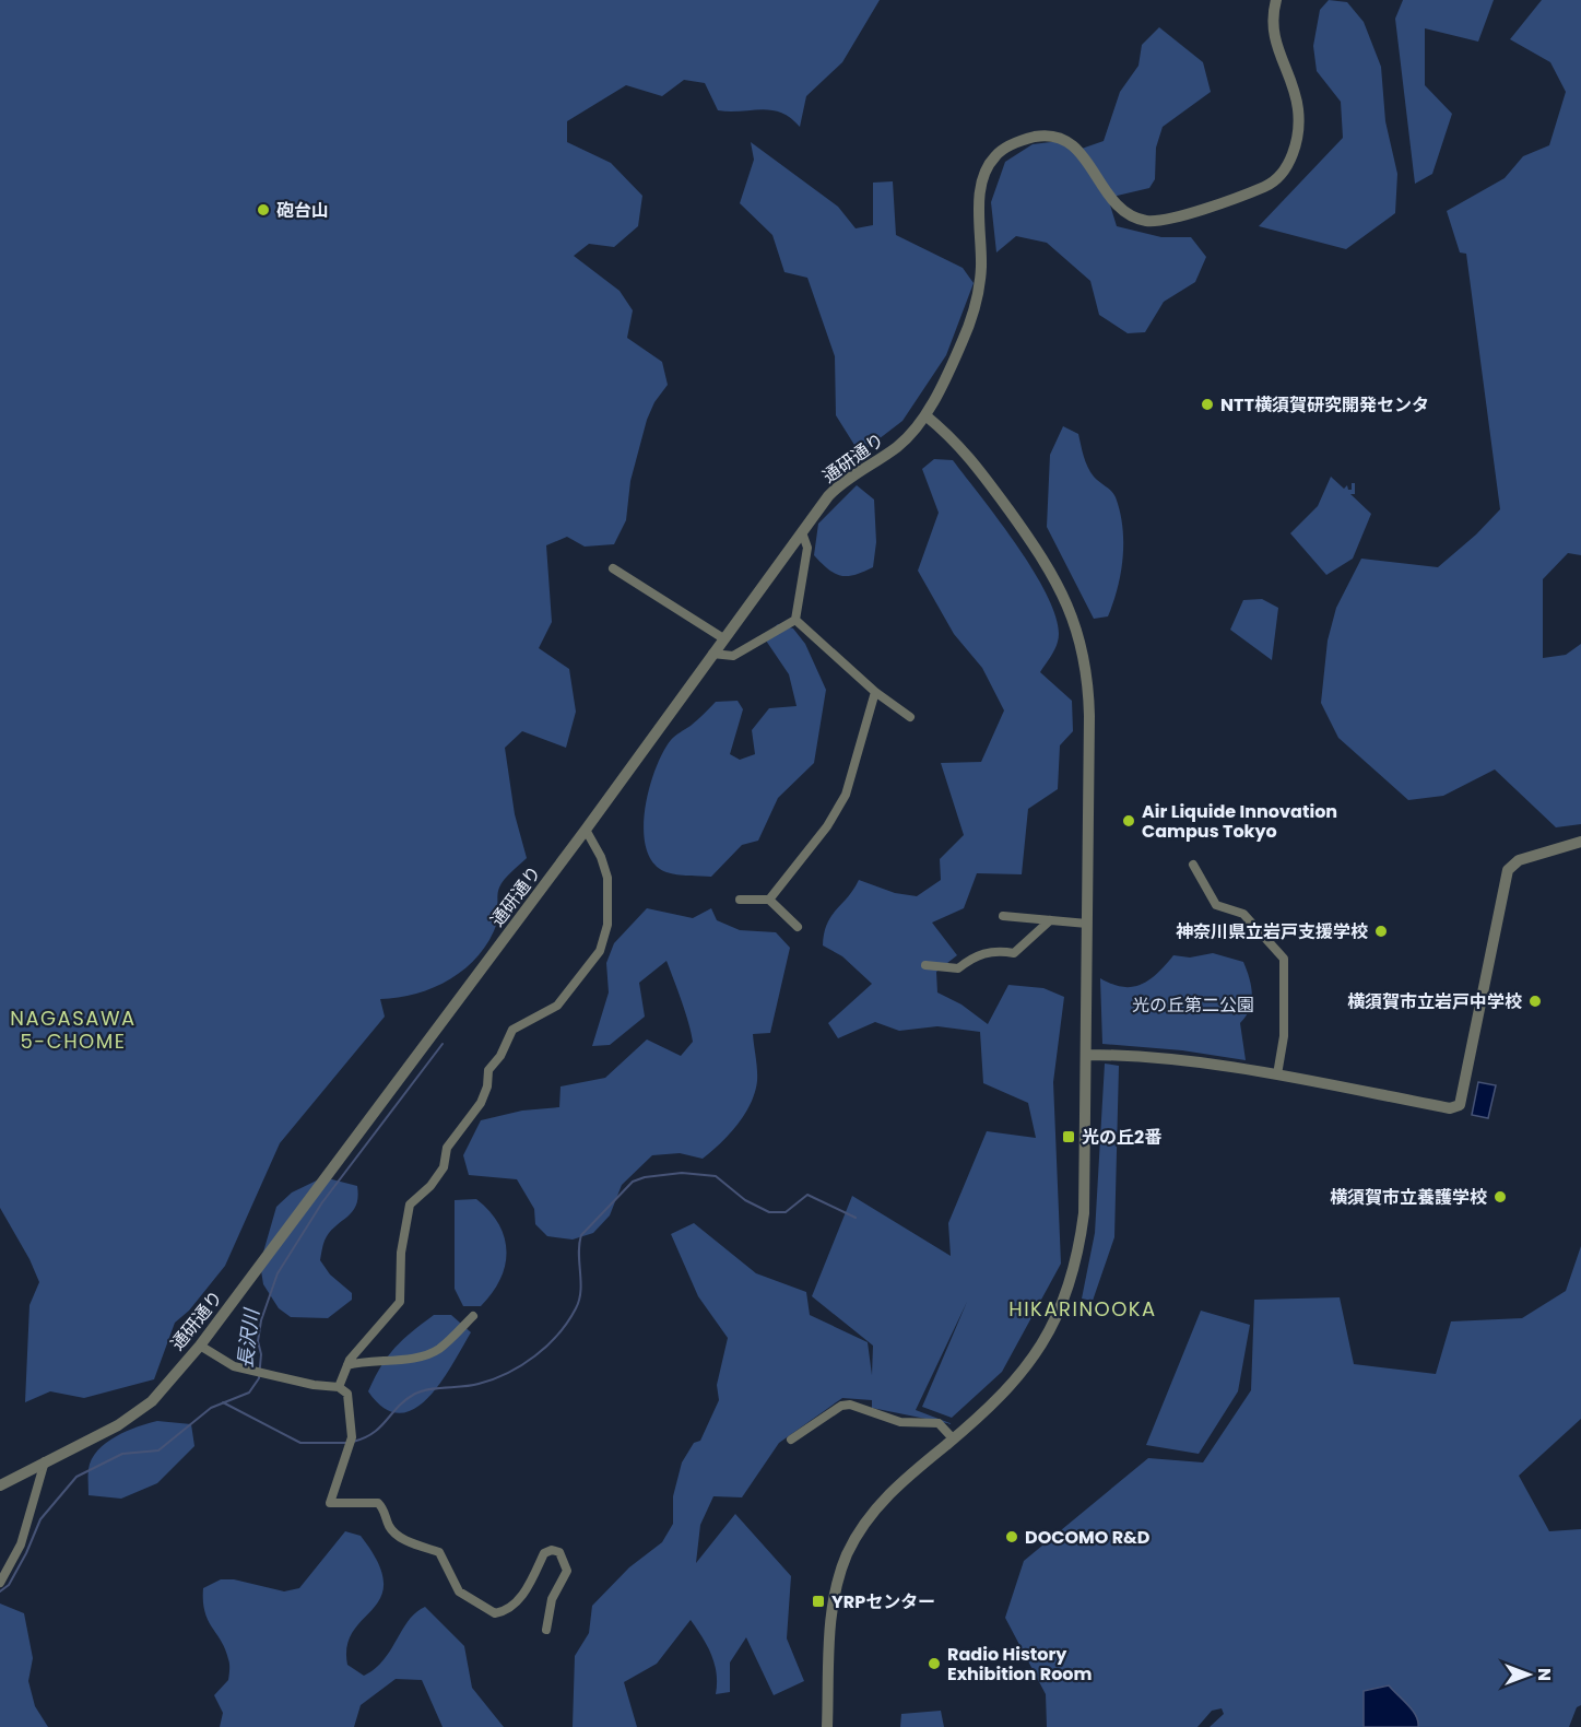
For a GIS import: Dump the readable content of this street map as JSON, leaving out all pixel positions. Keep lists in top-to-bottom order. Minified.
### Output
{"streets":{"street":["通研通り"]},"districts":["NAGASAWA 5-CHOME","HIKARINOOKA"],"water":["長沢川"],"parks":["光の丘第二公園"],"places":{"other":["砲台山","NTT横須賀研究開発センタ","Air Liquide Innovation Campus Tokyo","神奈川県立岩戸支援学校","横須賀市立岩戸中学校","横須賀市立養護学校","DOCOMO R&D","Radio History Exhibition Room"],"transit":["光の丘2番","YRPセンター"]},"north":"right"}
